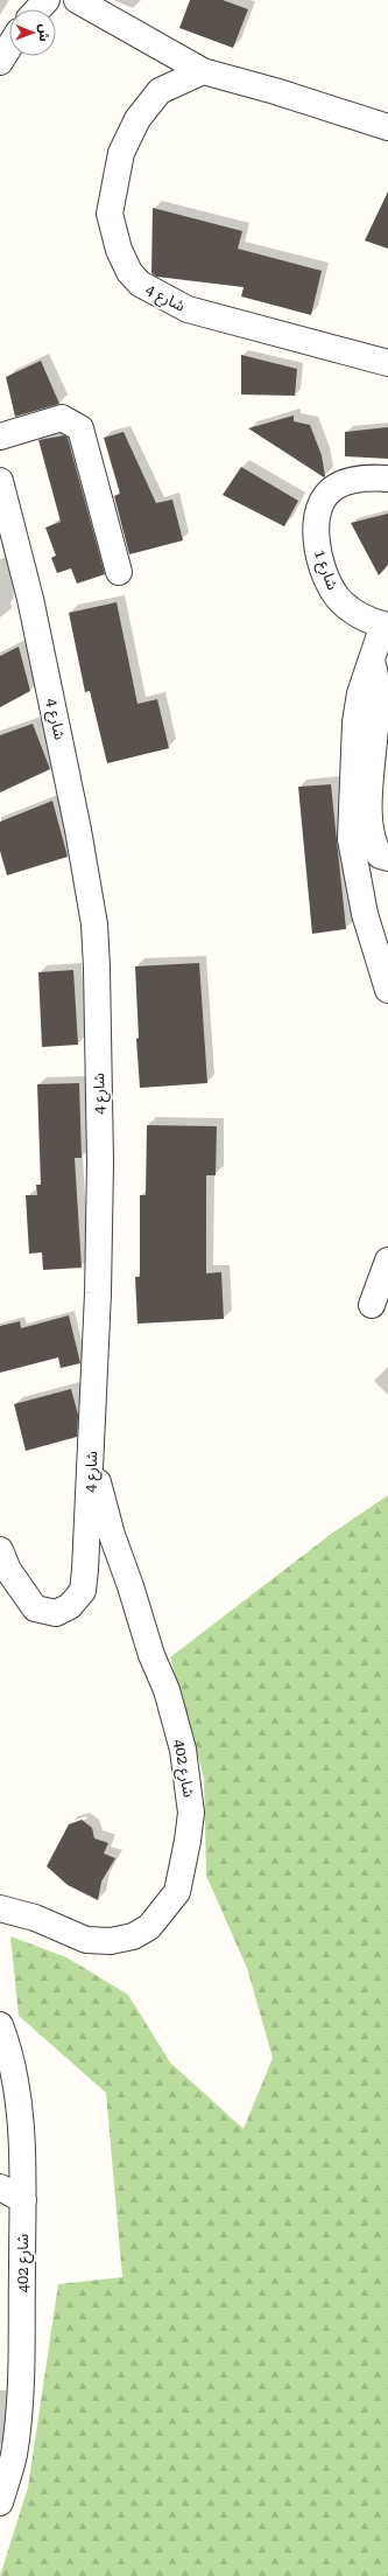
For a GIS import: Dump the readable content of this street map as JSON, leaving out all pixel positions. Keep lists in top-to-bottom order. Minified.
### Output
{"streets":{"street":["شارع 4","شارع 1","شارع 402"]},"crossings":[["شارع 4","شارع 402"]],"north":"right"}
